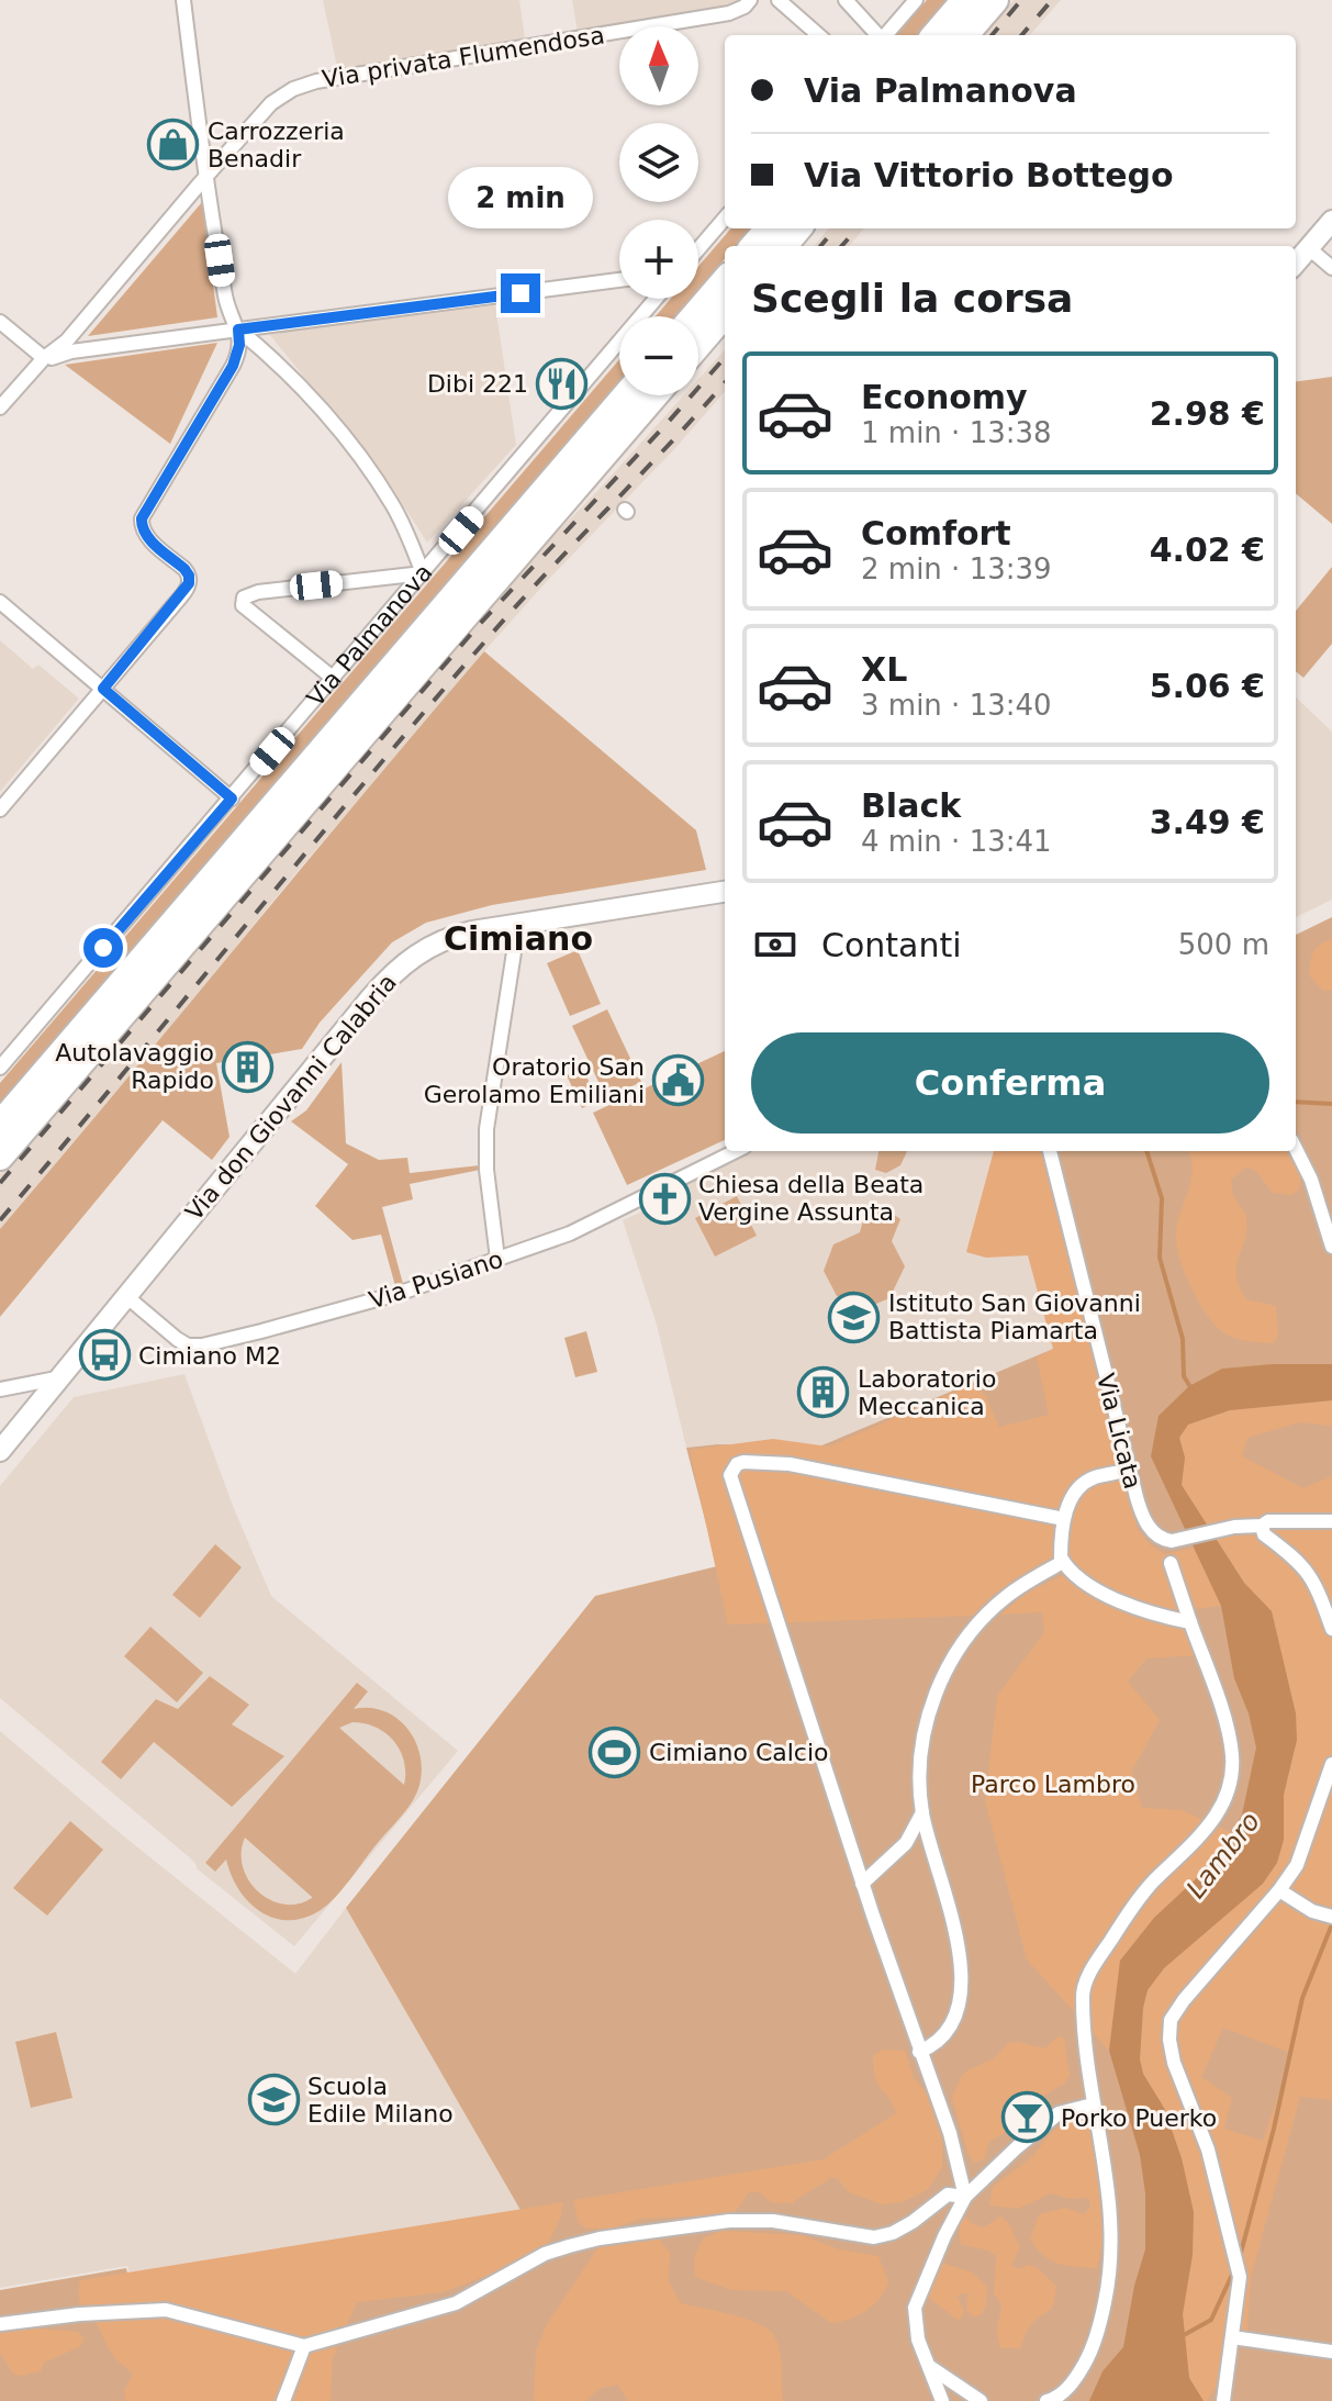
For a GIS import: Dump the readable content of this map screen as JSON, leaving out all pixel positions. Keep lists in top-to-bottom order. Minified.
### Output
{"streets":{"highway":["Via Palmanova"],"street":["Via privata Flumendosa","Via don Giovanni Calabria","Via Pusiano","Via Licata"]},"crossings":[["Via don Giovanni Calabria","Via Pusiano"]],"districts":["Cimiano"],"water":["Lambro"],"parks":["Parco Lambro"],"places":{"shop":["Carrozzeria Benadir"],"restaurant":["Dibi 221"],"building":["Autolavaggio Rapido","Laboratorio Meccanica"],"public building":["Oratorio San Gerolamo Emiliani"],"church":["Chiesa della Beata Vergine Assunta"],"school or university":["Istituto San Giovanni Battista Piamarta","Scuola Edile Milano"],"bus stop":["Cimiano M2"],"sports":["Cimiano Calcio"],"bar":["Porko Puerko"]},"north":"top","page":{"map_buttons":["+","−"],"banner":["Via Palmanova","Via Vittorio Bottego"],"bubble":"2 min","heading":"Scegli la corsa","list":[{"name":"Economy","note":"1 min · 13:38","value":"2.98 €"},{"name":"Comfort","note":"2 min · 13:39","value":"4.02 €"},{"name":"XL","note":"3 min · 13:40","value":"5.06 €"},{"name":"Black","note":"4 min · 13:41","value":"3.49 €"}],"pay":["Contanti","500 m"],"buttons":"Conferma"}}
